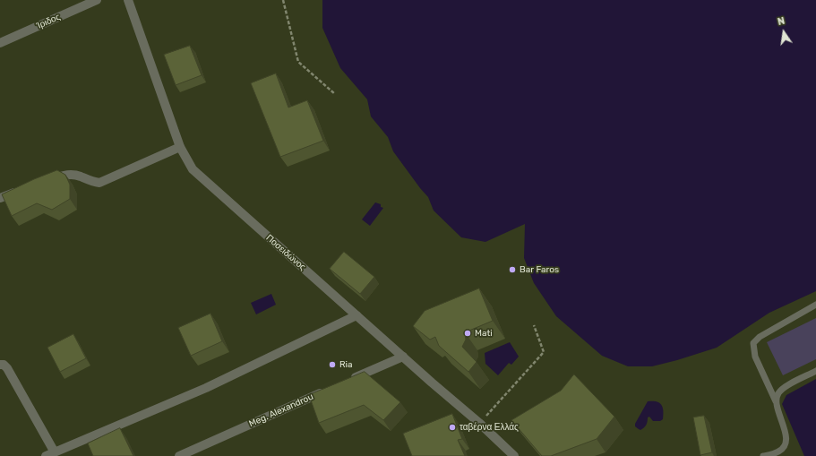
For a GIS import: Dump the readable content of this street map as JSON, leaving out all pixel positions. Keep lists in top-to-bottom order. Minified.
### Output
{"streets":{"street":["Ίριδος","Ποσειδώνος","Meg. Alexandrou"]},"places":["Bar Faros","Mati","Ria","ταβέρνα Ελλάς"],"north":"top"}
